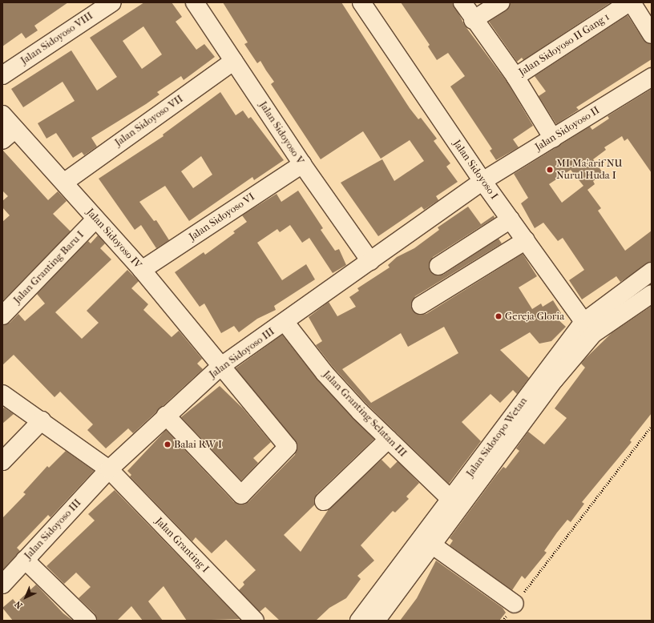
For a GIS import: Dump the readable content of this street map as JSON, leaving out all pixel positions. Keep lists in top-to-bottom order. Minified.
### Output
{"streets":{"street":["Jalan Sidoyoso VIII","Jalan Sidoyoso II Gang 1","Jalan Sidoyoso VII","Jalan Sidoyoso II","Jalan Sidoyoso V","Jalan Sidoyoso I","Jalan Sidoyoso VI","Jalan Sidoyoso IV","Jalan Granting Baru I","Jalan Sidoyoso III","Jalan Granting Selatan III","Jalan Sidotopo Wetan","Jalan Granting I"]},"crossings":[["Jalan Sidoyoso II Gang 1","Jalan Sidoyoso II"],["Jalan Sidoyoso VII","Jalan Sidoyoso V"],["Jalan Sidoyoso VII","Jalan Sidoyoso IV"],["Jalan Sidoyoso II","Jalan Sidoyoso I"],["Jalan Sidoyoso II","Jalan Sidoyoso III"],["Jalan Sidoyoso V","Jalan Sidoyoso VI"],["Jalan Sidoyoso V","Jalan Sidoyoso III"],["Jalan Sidoyoso I","Jalan Sidoyoso III"],["Jalan Sidoyoso I","Jalan Sidotopo Wetan"],["Jalan Sidoyoso VI","Jalan Sidoyoso IV"],["Jalan Sidoyoso IV","Jalan Granting Baru I"],["Jalan Sidoyoso IV","Jalan Sidoyoso III"],["Jalan Sidoyoso III","Jalan Granting Selatan III"],["Jalan Sidoyoso III","Jalan Granting I"],["Jalan Granting Selatan III","Jalan Sidotopo Wetan"]],"places":["MI Ma'arif NU Nurul Huda I","Gereja Gloria","Balai RW I"],"north":"bottom left"}
